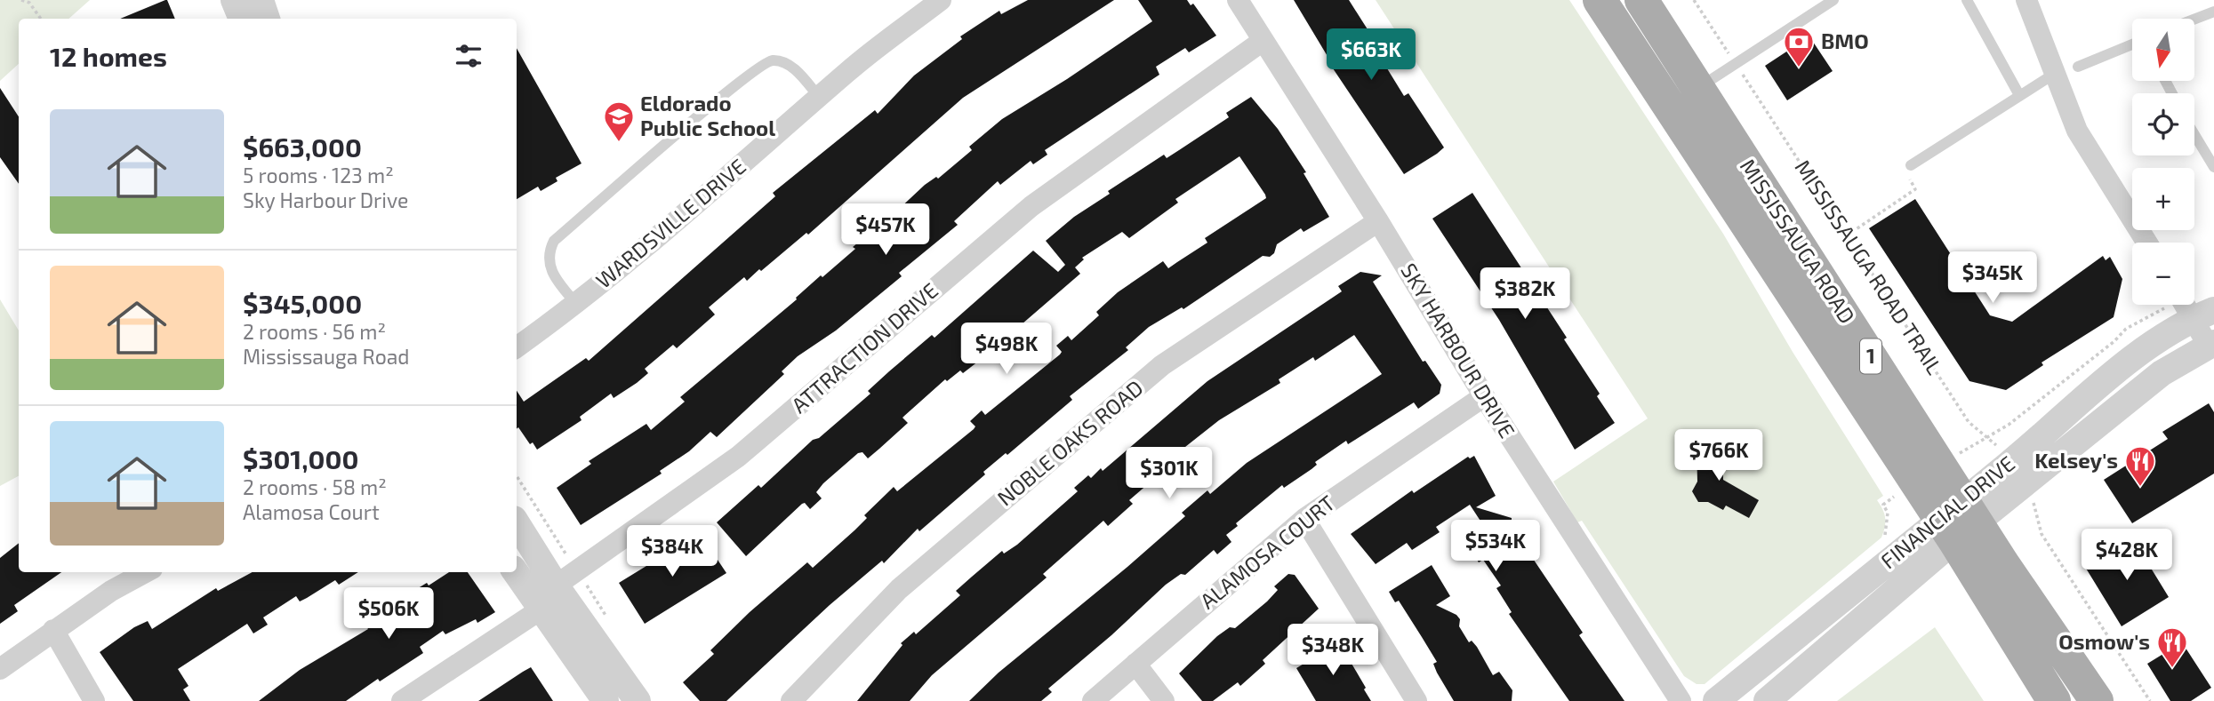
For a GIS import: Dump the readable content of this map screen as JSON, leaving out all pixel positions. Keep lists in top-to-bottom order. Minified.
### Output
{"streets":{"main road":["MISSISSAUGA ROAD","1"],"street":["WARDSVILLE DRIVE","ATTRACTION DRIVE","SKY HARBOUR DRIVE","NOBLE OAKS ROAD","FINANCIAL DRIVE","ALAMOSA COURT"],"path":["MISSISSAUGA ROAD TRAIL"]},"crossings":[["MISSISSAUGA ROAD","FINANCIAL DRIVE"],["ATTRACTION DRIVE","SKY HARBOUR DRIVE"],["SKY HARBOUR DRIVE","NOBLE OAKS ROAD"],["SKY HARBOUR DRIVE","ALAMOSA COURT"]],"places":{"bank":["BMO"],"school or university":["Eldorado Public School"],"restaurant":["Kelsey's","Osmow's"]},"north":"bottom","page":{"map_buttons":["+","−"],"heading":"12 homes","price":["$663K","$457K","$345K","$382K","$498K","$766K","$301K","$534K","$384K","$428K","$506K","$348K"],"list":[{"name":"$663,000","note":"5 rooms · 123 m² · Sky Harbour Drive"},{"name":"$345,000","note":"2 rooms · 56 m² · Mississauga Road"},{"name":"$301,000","note":"2 rooms · 58 m² · Alamosa Court"}]}}
